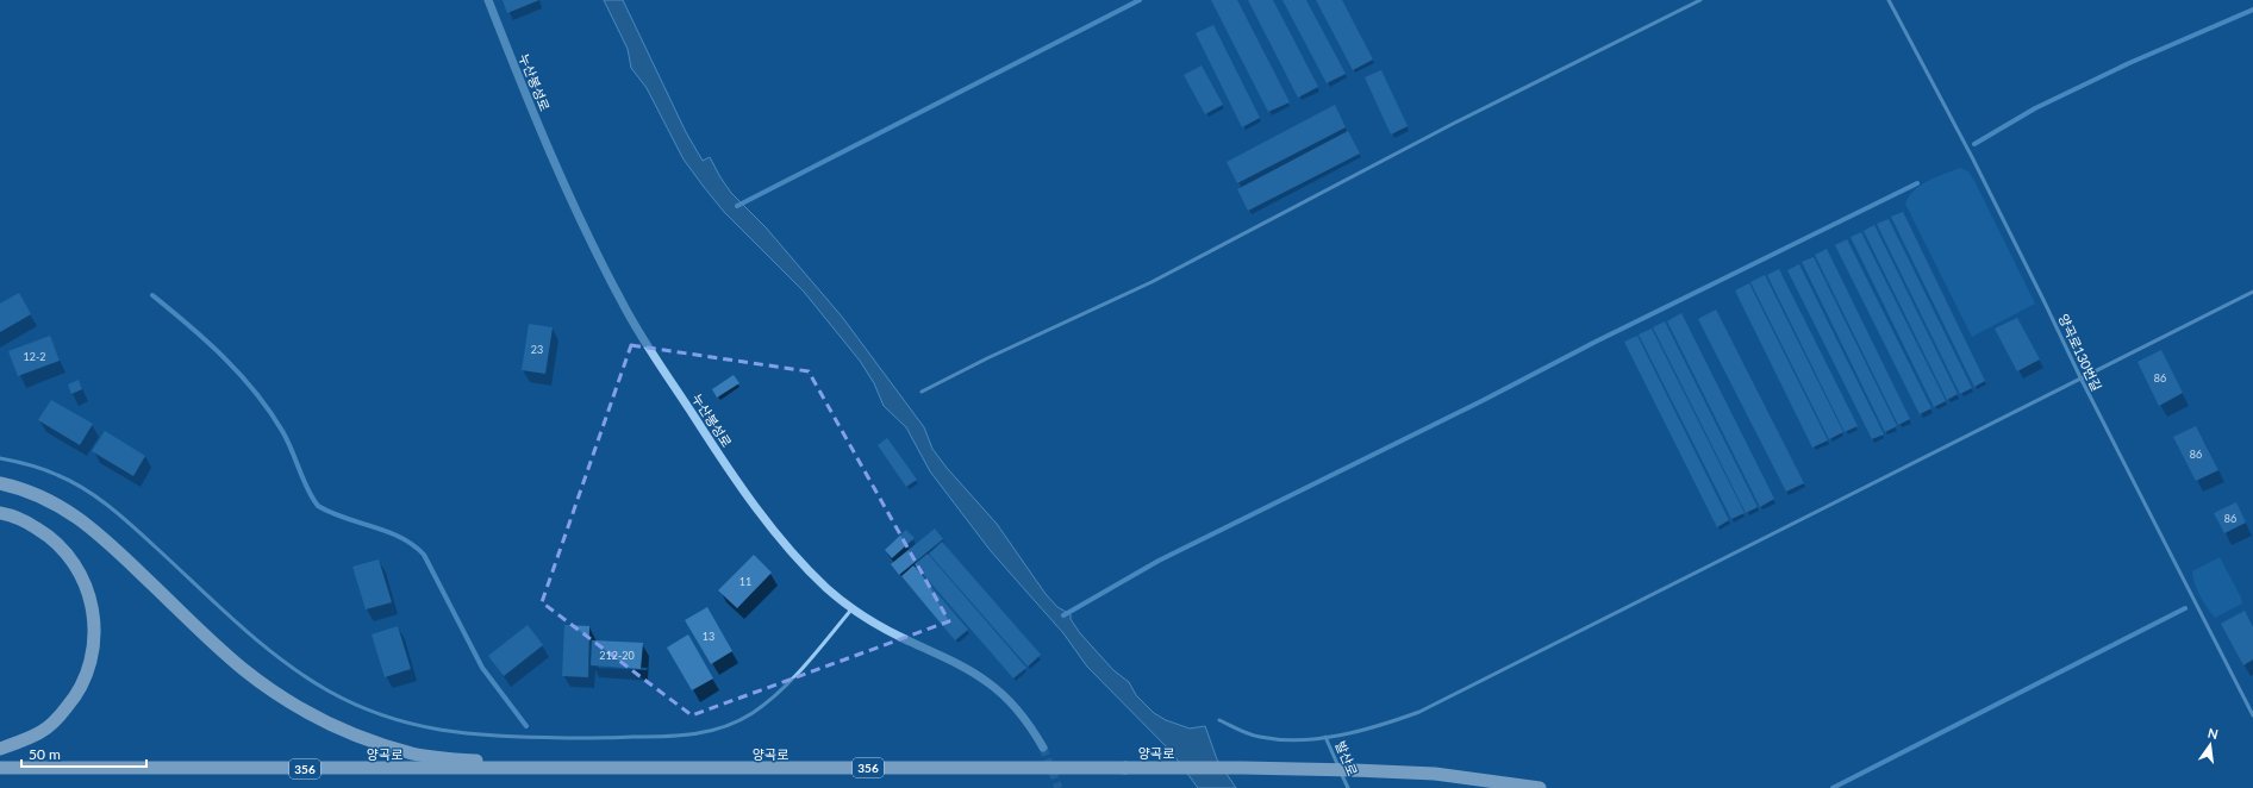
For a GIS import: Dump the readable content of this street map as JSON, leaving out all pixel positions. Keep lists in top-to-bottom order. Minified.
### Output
{"streets":{"highway":["양곡로","356"],"street":["누산봉성로"],"lane":["양곡로130번길","발산로"]},"house_numbers":["23","12-2","86","86","86","11","13","212-20"],"scale_bar":"50 m","north":"top"}
